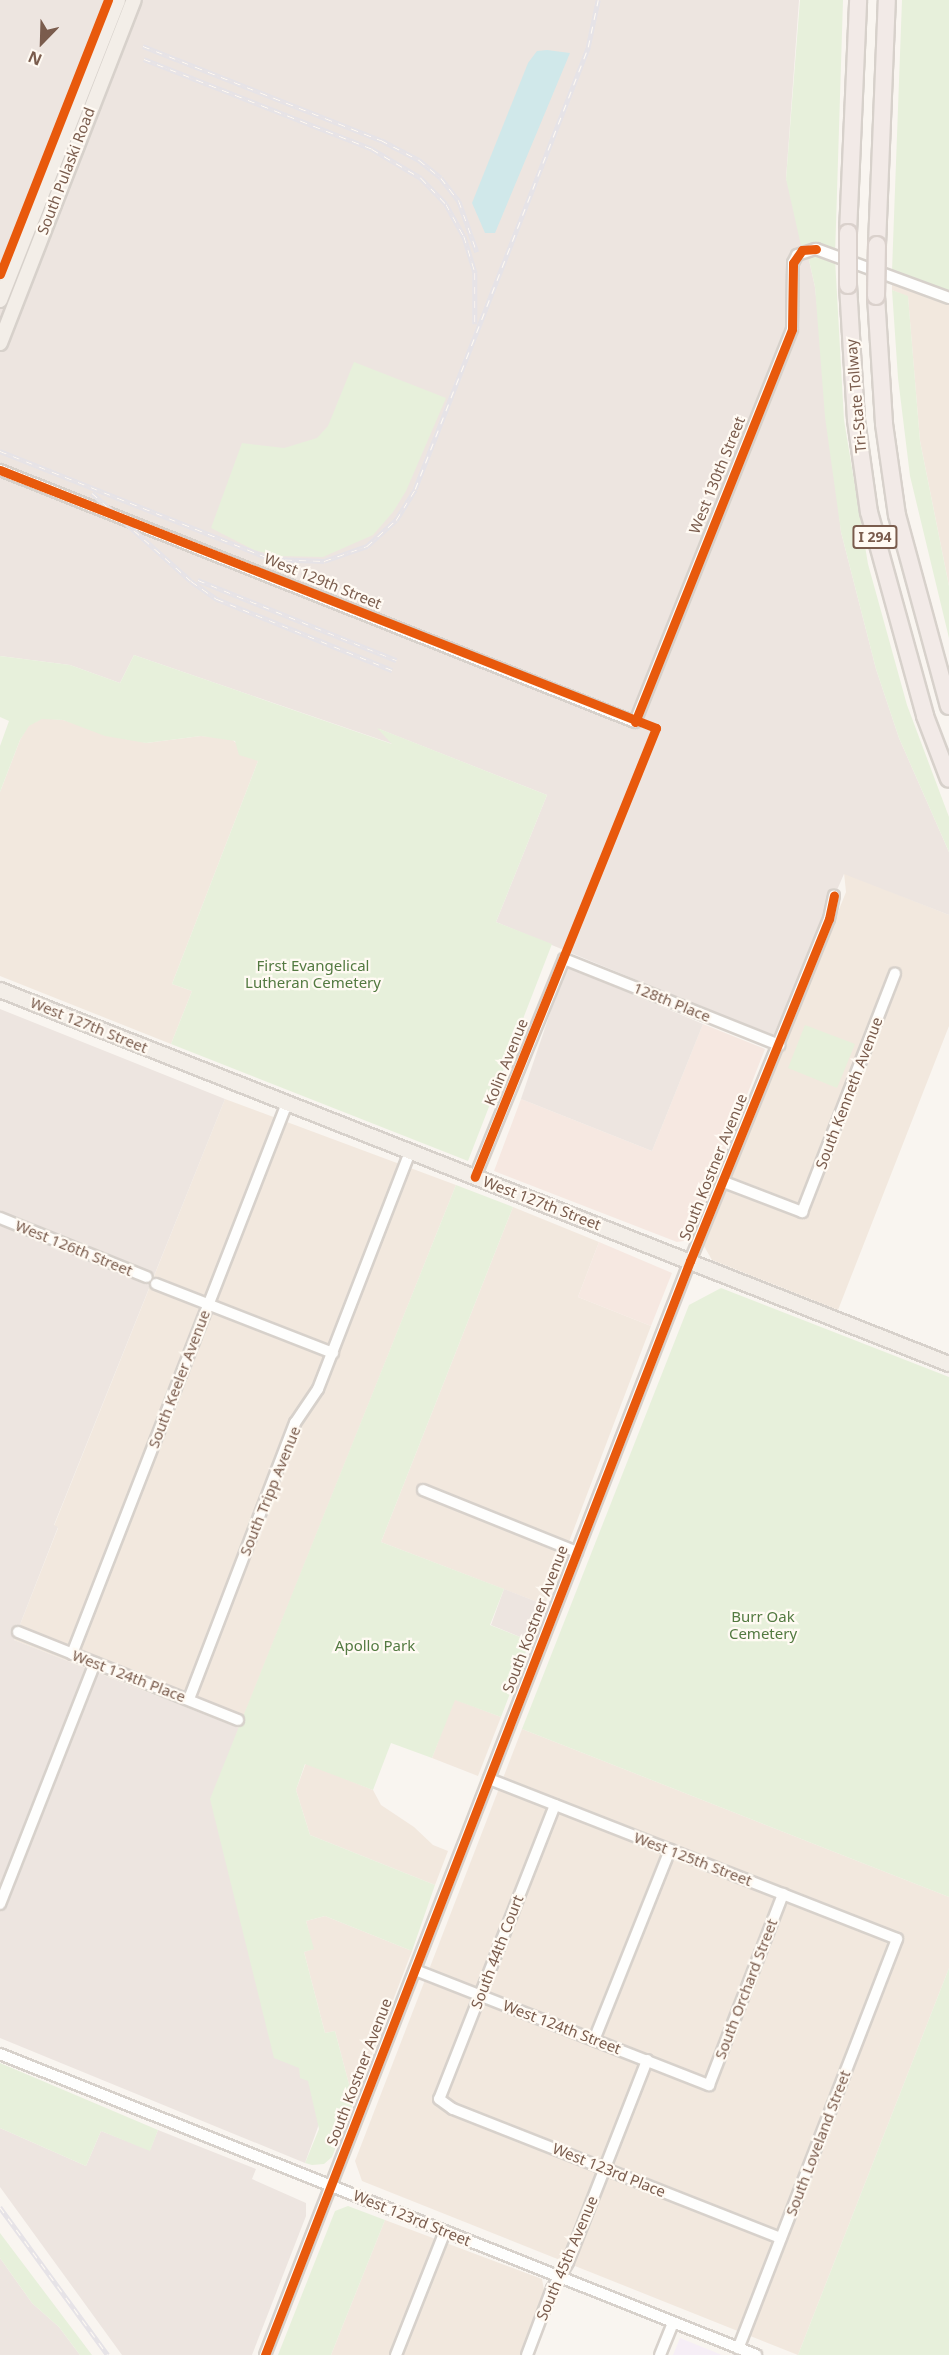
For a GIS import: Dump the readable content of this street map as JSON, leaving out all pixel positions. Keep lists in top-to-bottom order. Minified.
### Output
{"streets":{"highway":["Tri-State Tollway","I 294"],"main road":["South Pulaski Road","West 127th Street"],"street":["West 130th Street","West 129th Street","128th Place","Kolin Avenue","South Kenneth Avenue","South Kostner Avenue","West 126th Street","South Keeler Avenue","South Tripp Avenue","West 124th Place","West 125th Street","South 44th Court","South Orchard Street","West 124th Street","South Loveland Street","West 123rd Place","West 123rd Street","South 45th Avenue"]},"crossings":[["West 130th Street","West 129th Street"],["128th Place","Kolin Avenue"],["128th Place","South Kostner Avenue"],["West 127th Street","Kolin Avenue"],["West 127th Street","South Kostner Avenue"],["West 127th Street","South Keeler Avenue"],["West 127th Street","South Tripp Avenue"],["South Kenneth Avenue","South Kostner Avenue"],["South Kostner Avenue","West 125th Street"],["South Kostner Avenue","West 124th Street"],["South Kostner Avenue","West 123rd Street"],["West 126th Street","South Keeler Avenue"],["West 126th Street","South Tripp Avenue"],["South Keeler Avenue","West 124th Place"],["South Tripp Avenue","West 124th Place"],["West 125th Street","South 44th Court"],["West 125th Street","South Orchard Street"],["West 125th Street","South Loveland Street"],["South 44th Court","West 124th Street"],["South 44th Court","West 123rd Place"],["South Orchard Street","West 124th Street"],["West 124th Street","South 45th Avenue"],["South Loveland Street","West 123rd Place"],["South Loveland Street","West 123rd Street"],["West 123rd Place","South 45th Avenue"],["West 123rd Street","South 45th Avenue"]],"parks":["First Evangelical Lutheran Cemetery","Burr Oak Cemetery","Apollo Park"],"north":"bottom left"}
